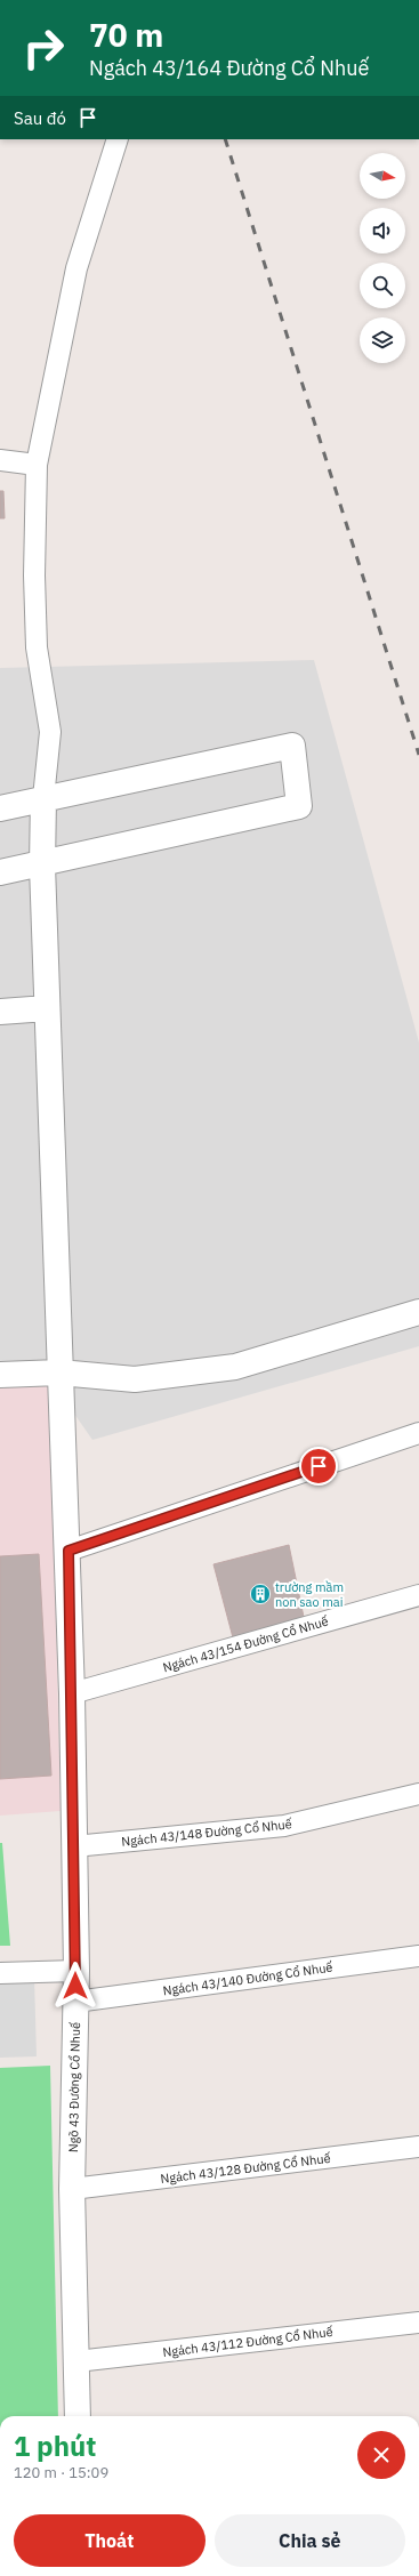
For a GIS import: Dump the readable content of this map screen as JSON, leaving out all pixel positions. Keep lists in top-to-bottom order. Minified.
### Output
{"streets":{"street":["Ngõ 43 Đường Cổ Nhuế"],"lane":["Ngách 43/154 Đường Cổ Nhuế","Ngách 43/148 Đường Cổ Nhuế","Ngách 43/140 Đường Cổ Nhuế","Ngách 43/128 Đường Cổ Nhuế","Ngách 43/112 Đường Cổ Nhuế"]},"crossings":[["Ngách 43/154 Đường Cổ Nhuế","Ngõ 43 Đường Cổ Nhuế"],["Ngách 43/148 Đường Cổ Nhuế","Ngõ 43 Đường Cổ Nhuế"],["Ngách 43/140 Đường Cổ Nhuế","Ngõ 43 Đường Cổ Nhuế"],["Ngõ 43 Đường Cổ Nhuế","Ngách 43/128 Đường Cổ Nhuế"],["Ngõ 43 Đường Cổ Nhuế","Ngách 43/112 Đường Cổ Nhuế"]],"places":{"building":["trường mầm non sao mai"]},"north":"right","page":{"turn":["70 m","Ngách 43/164 Đường Cổ Nhuế"],"then":"Sau đó","heading":["1 phút","120 m · 15:09"],"buttons":["Thoát","Chia sẻ"]}}
